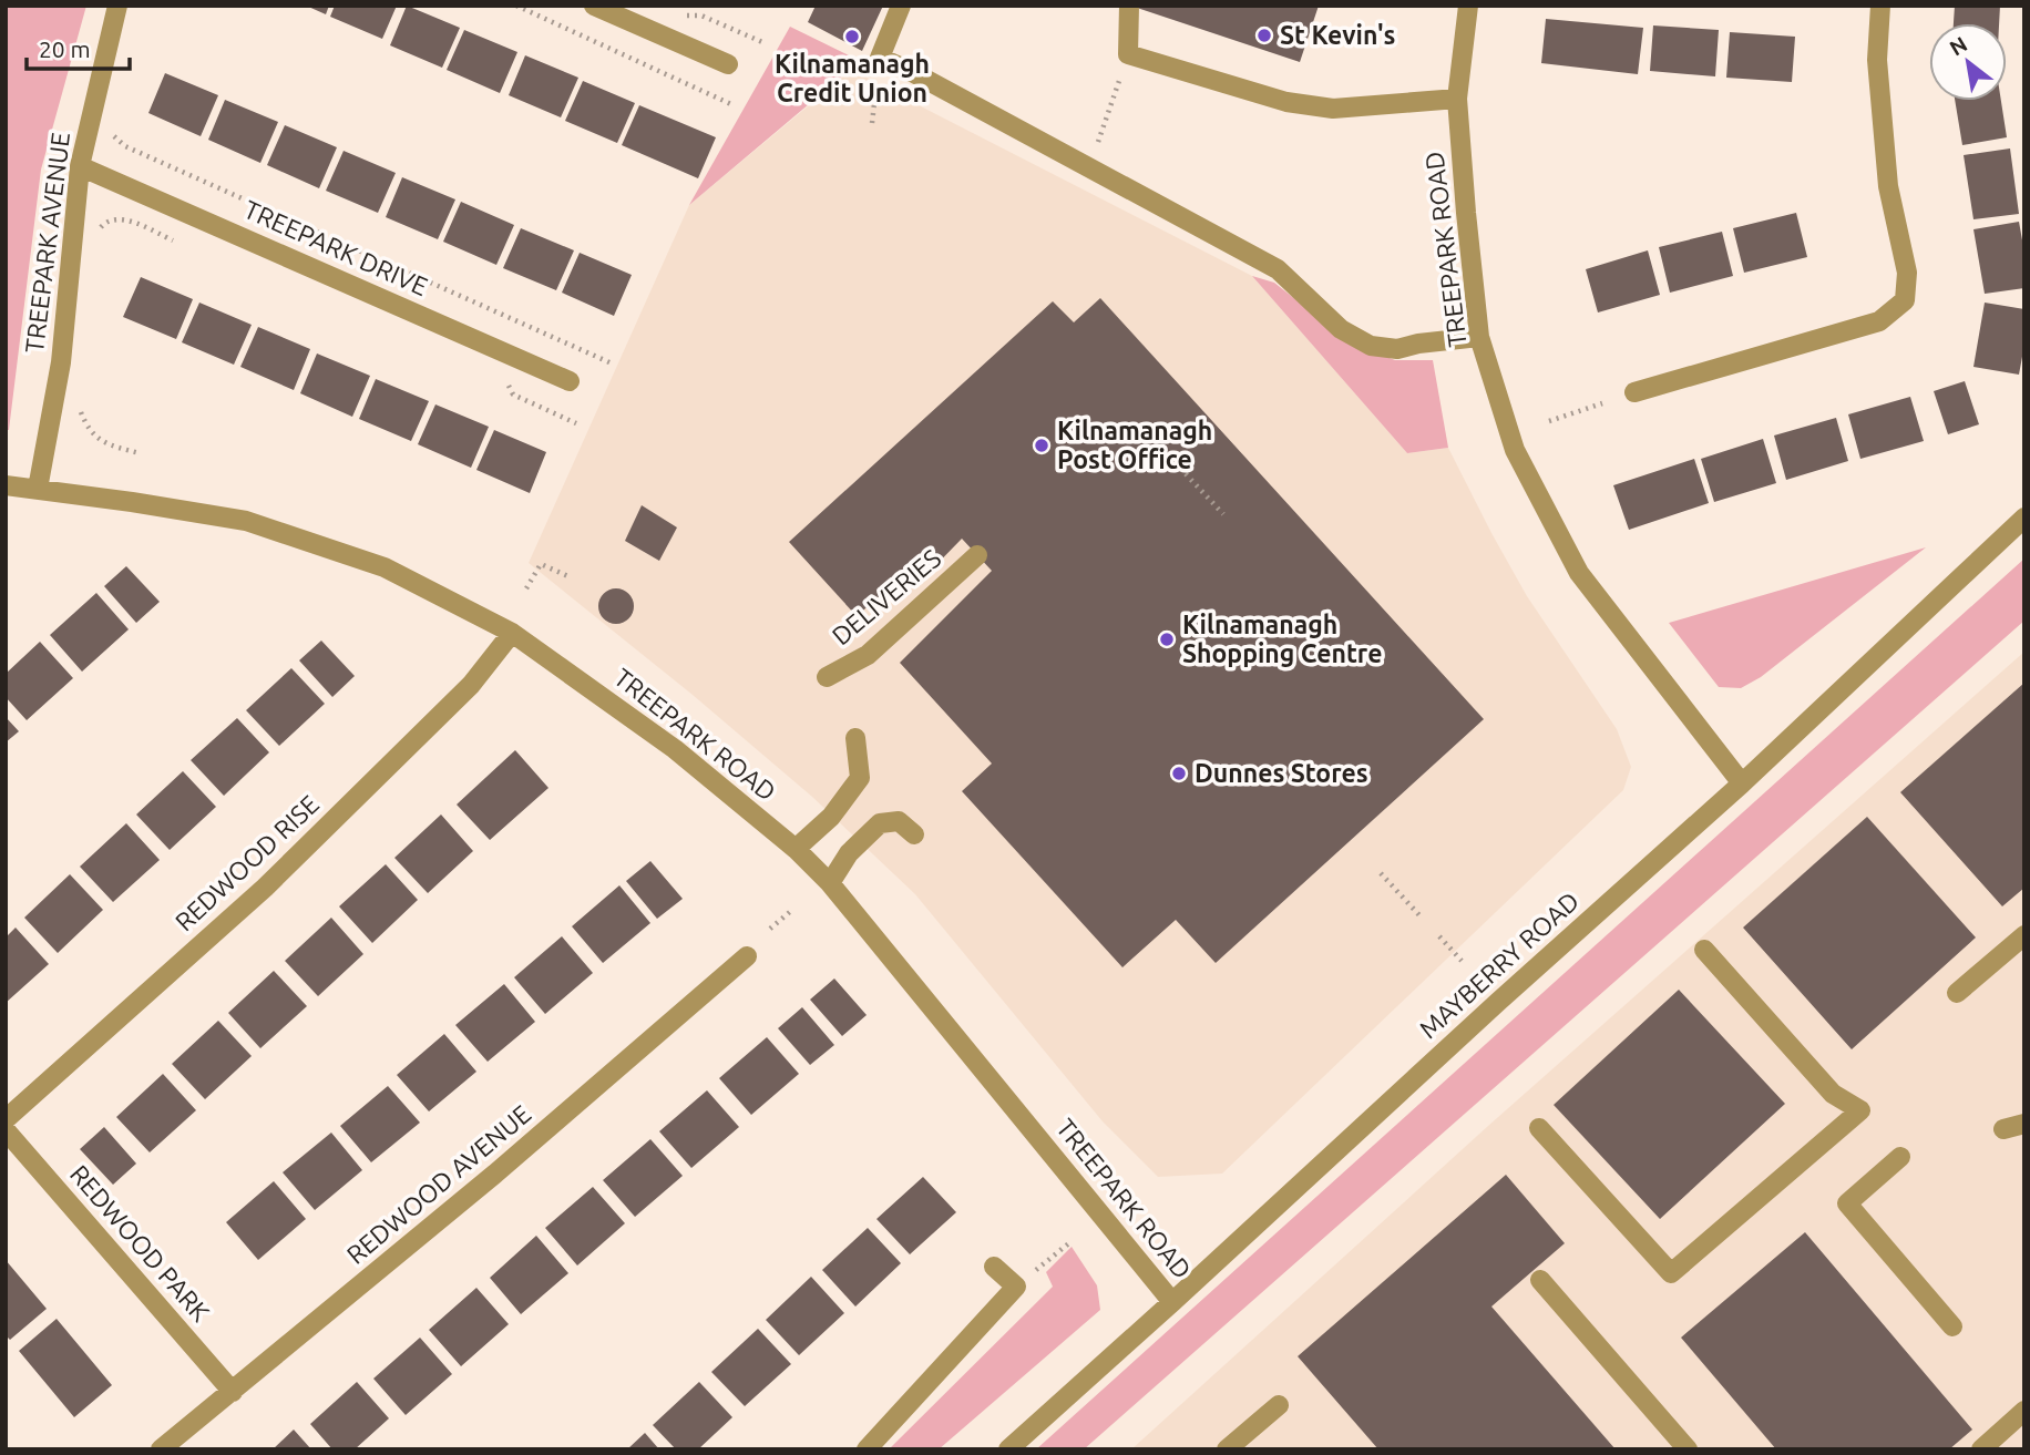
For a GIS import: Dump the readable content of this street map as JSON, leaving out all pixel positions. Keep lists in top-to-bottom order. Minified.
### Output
{"streets":{"street":["TREEPARK AVENUE","TREEPARK DRIVE","TREEPARK ROAD","DELIVERIES","REDWOOD RISE","MAYBERRY ROAD","REDWOOD AVENUE","REDWOOD PARK"]},"crossings":[["TREEPARK AVENUE","TREEPARK DRIVE"],["TREEPARK AVENUE","TREEPARK ROAD"],["TREEPARK ROAD","REDWOOD RISE"],["TREEPARK ROAD","MAYBERRY ROAD"],["REDWOOD AVENUE","REDWOOD PARK"]],"places":["St Kevin's","Kilnamanagh Credit Union","Kilnamanagh Post Office","Kilnamanagh Shopping Centre","Dunnes Stores"],"scale_bar":"20 m","north":"top left"}
